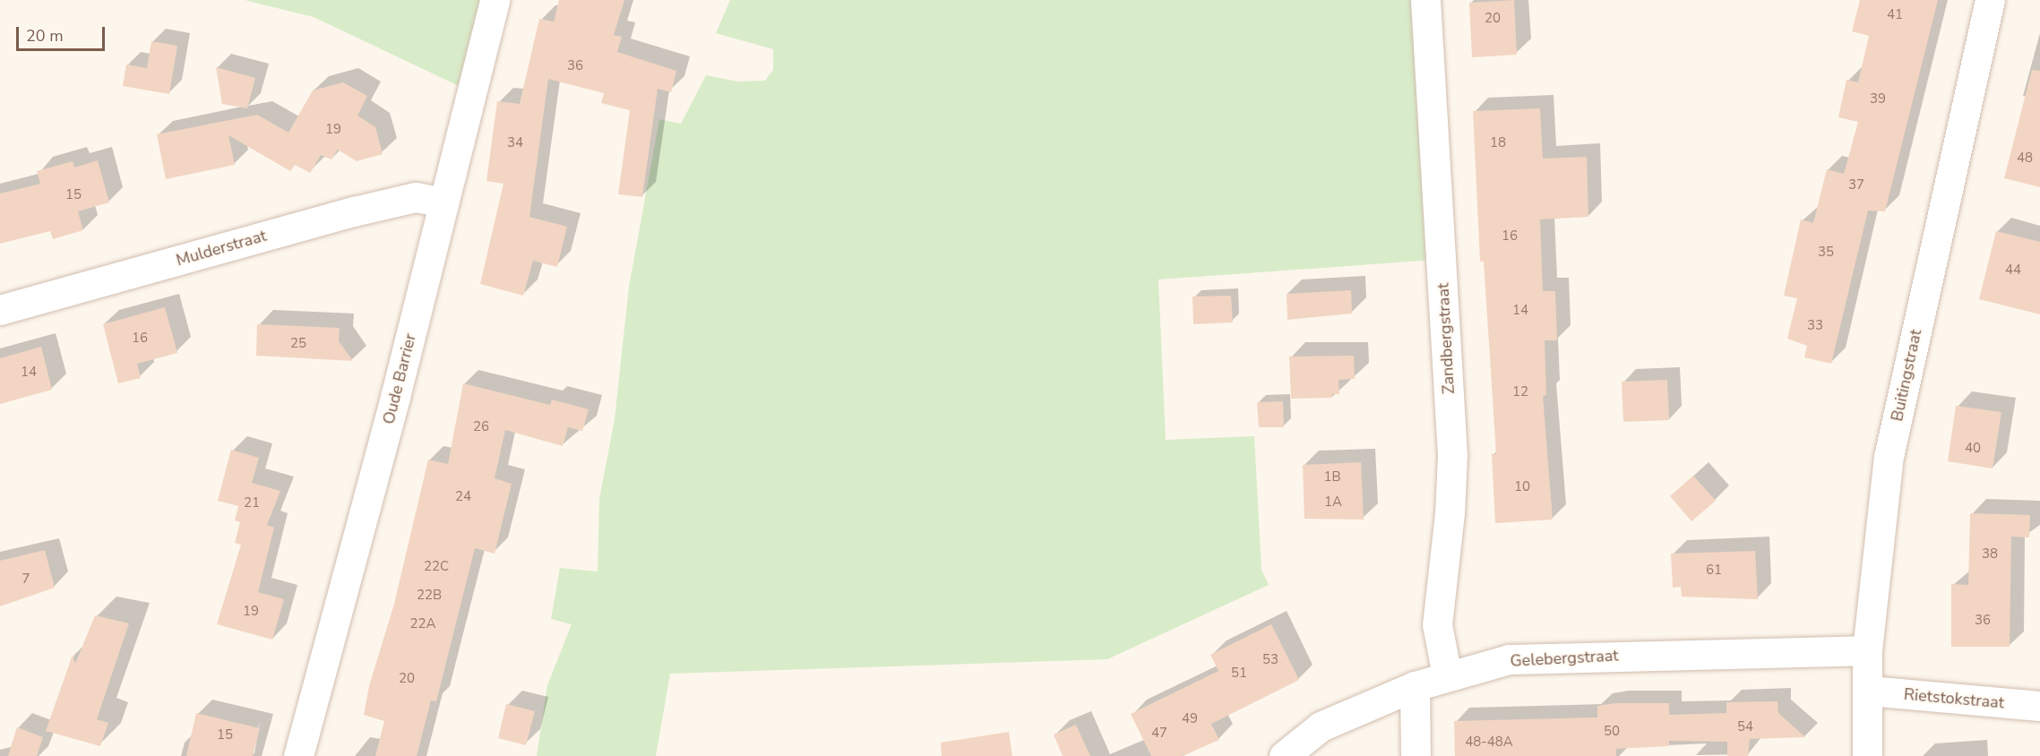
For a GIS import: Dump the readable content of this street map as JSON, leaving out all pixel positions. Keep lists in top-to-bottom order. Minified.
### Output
{"streets":{"street":["Mulderstraat","Zandbergstraat","Buitingstraat","Oude Barrier","Gelebergstraat","Rietstokstraat"]},"crossings":[["Mulderstraat","Oude Barrier"],["Zandbergstraat","Gelebergstraat"],["Buitingstraat","Gelebergstraat"],["Buitingstraat","Rietstokstraat"]],"house_numbers":["41","20","36","39","19","34","18","48","37","15","16","35","44","14","33","16","25","14","12","26","40","1B","10","24","1A","21","38","22C","61","7","22B","19","36","22A","53","51","20","49","54","50","47","15","48-48A"],"scale_bar":"20 m"}
